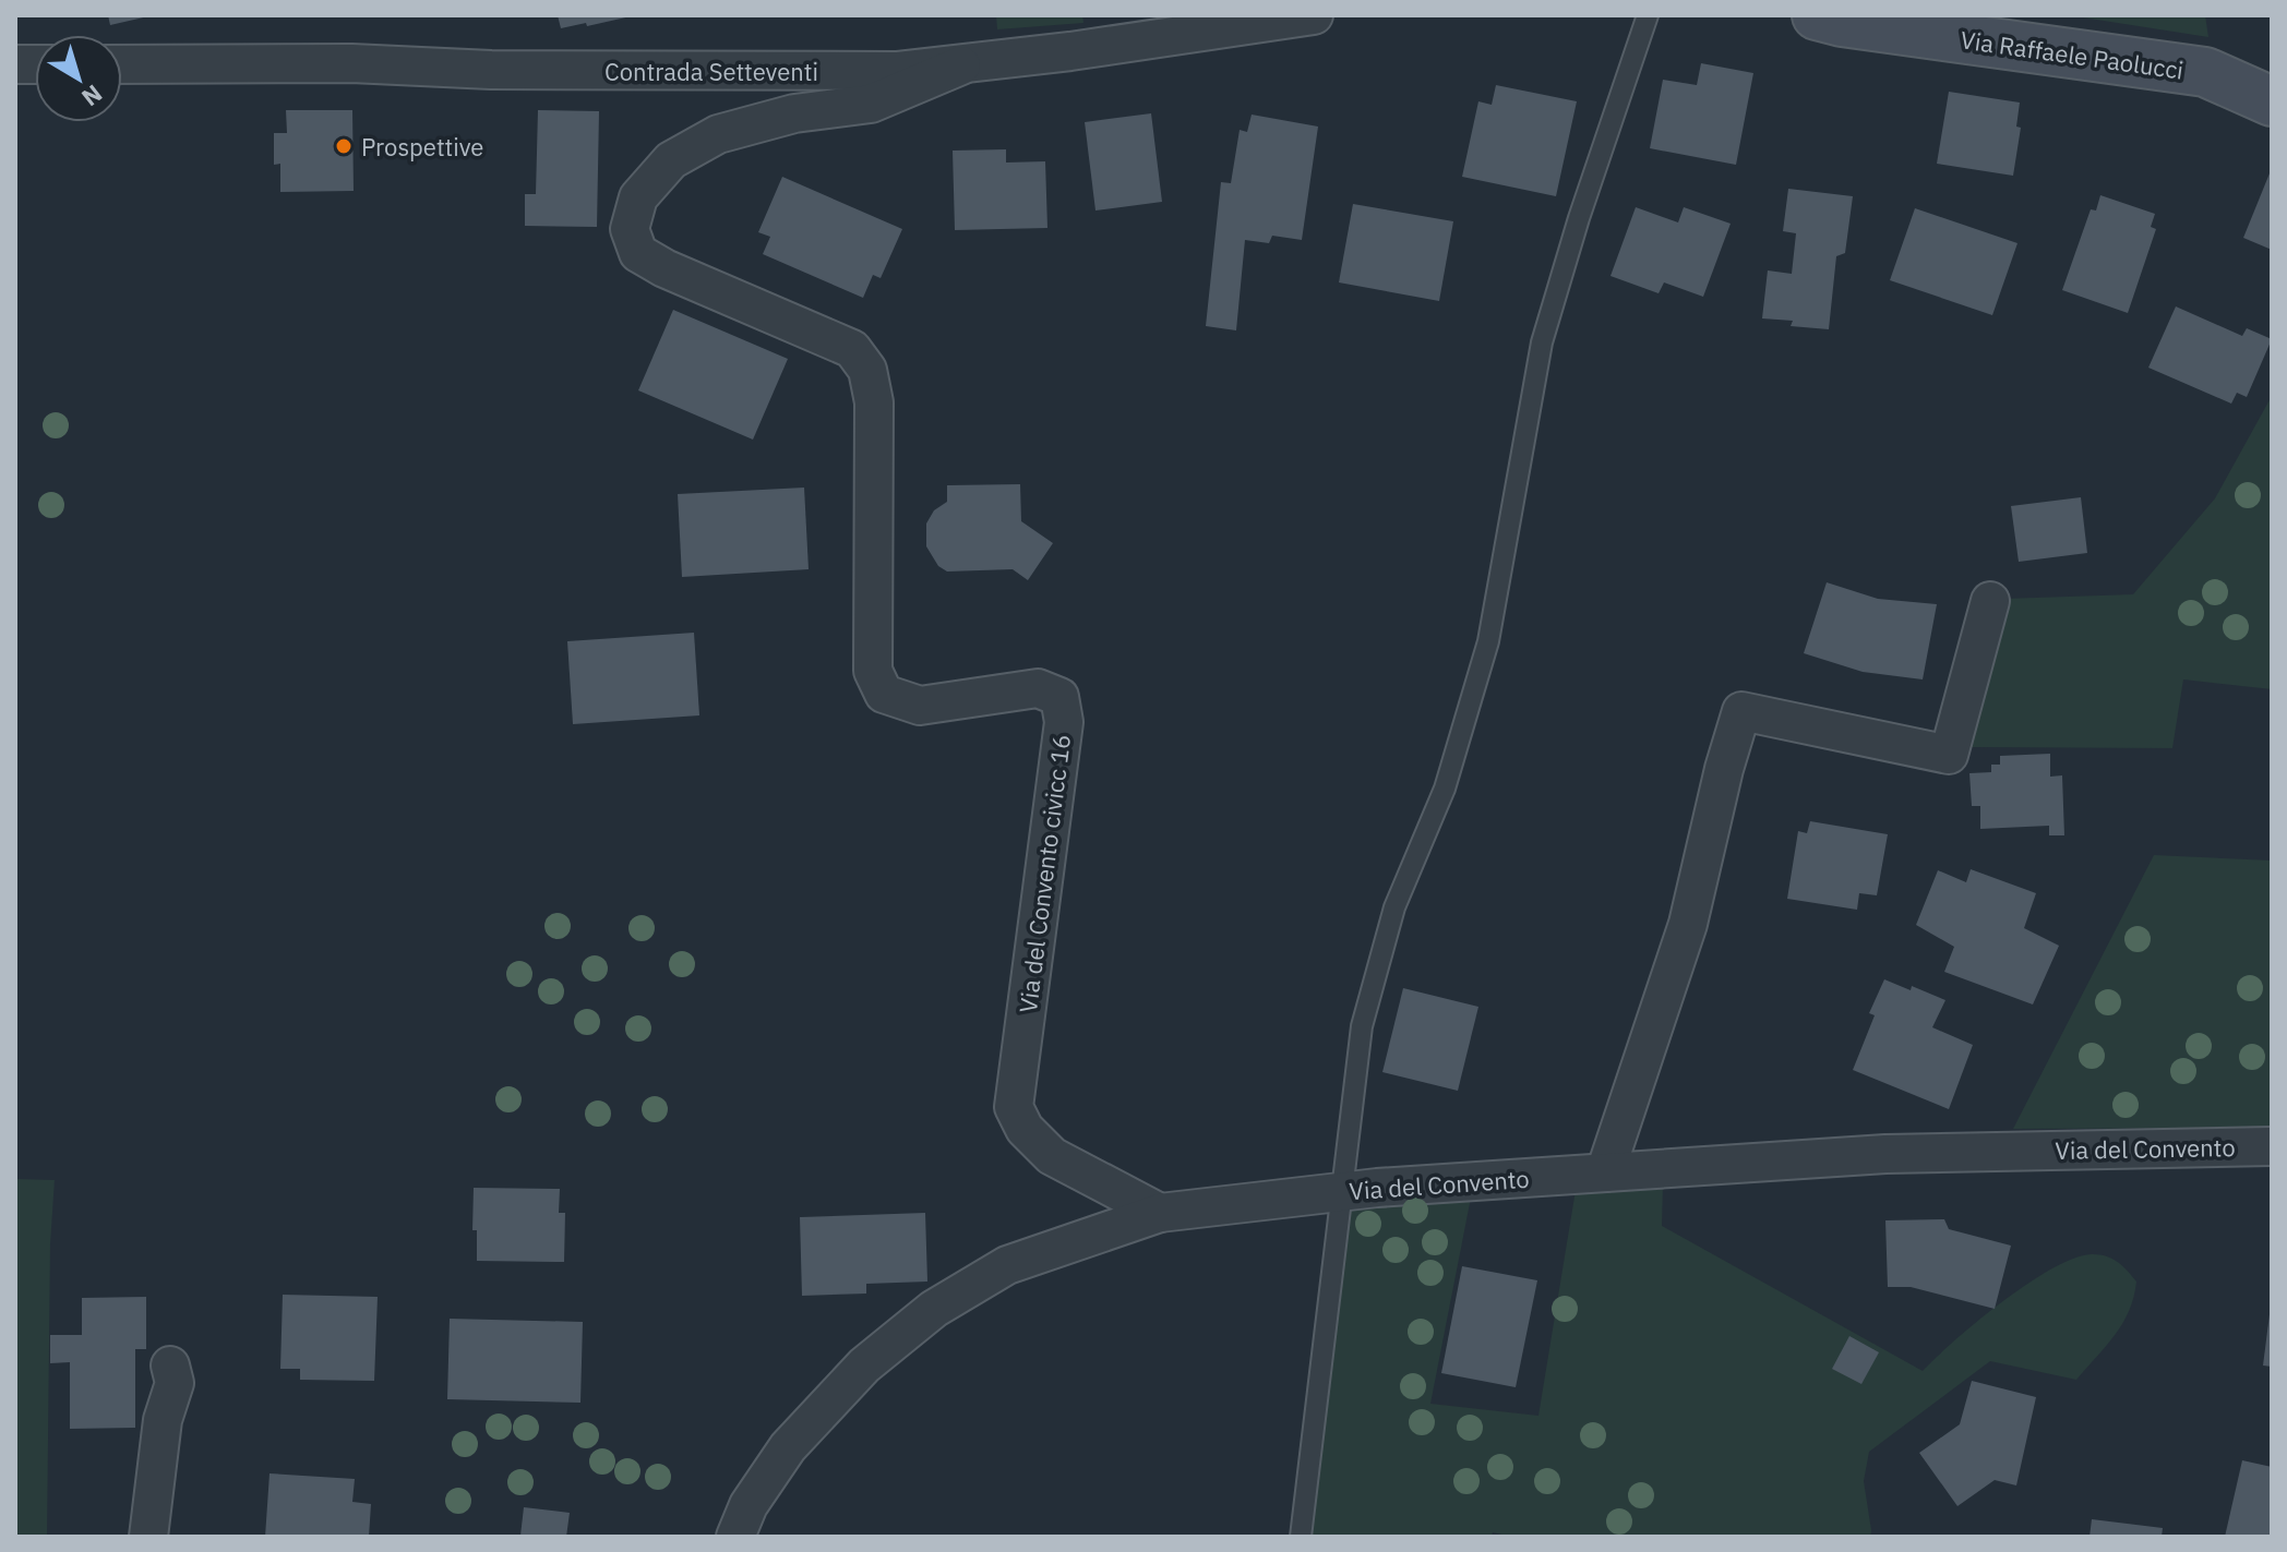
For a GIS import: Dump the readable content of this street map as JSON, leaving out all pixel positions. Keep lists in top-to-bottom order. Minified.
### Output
{"streets":{"main road":["Via Raffaele Paolucci"],"street":["Contrada Setteventi","Via del Convento civicc 16","Via del Convento"]},"crossings":[["Contrada Setteventi","Via del Convento civicc 16"],["Via del Convento civicc 16","Via del Convento"]],"places":["Prospettive"],"north":"bottom right"}
